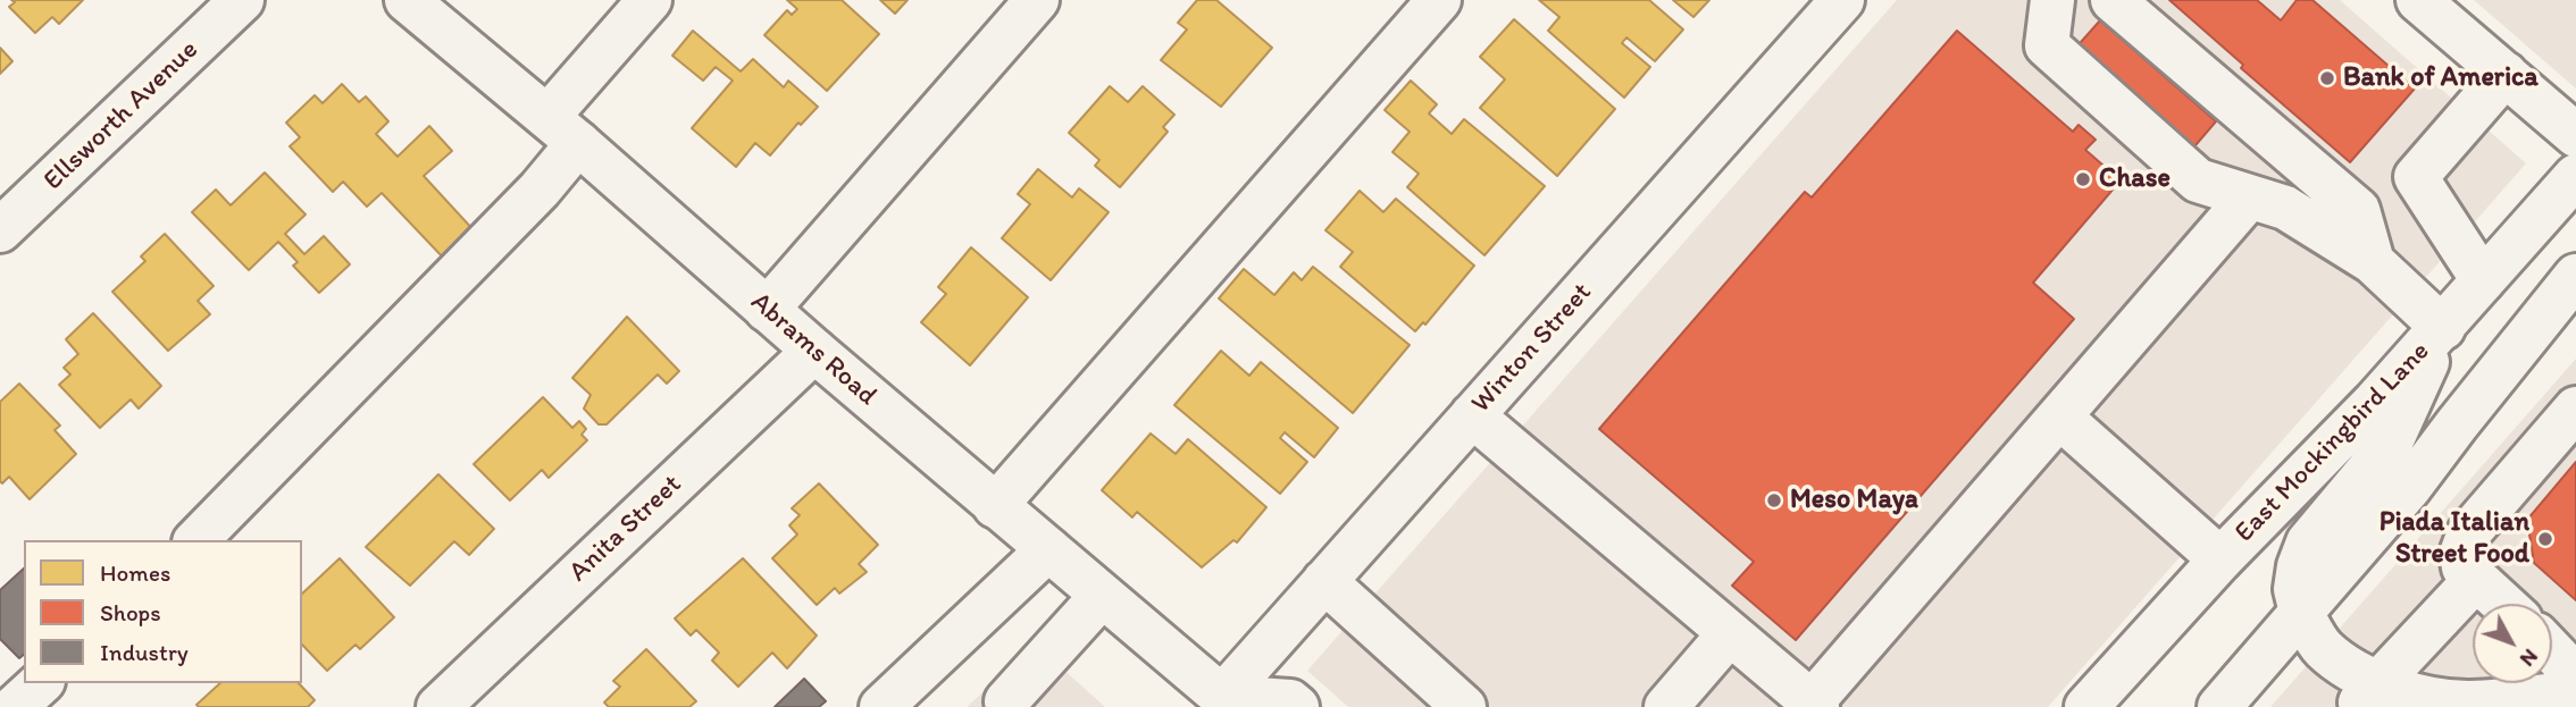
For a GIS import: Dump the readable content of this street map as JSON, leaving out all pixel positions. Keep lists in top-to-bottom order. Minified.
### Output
{"streets":{"main road":["Ellsworth Avenue","Winton Street","Abrams Road","East Mockingbird Lane","Anita Street"]},"crossings":[["Winton Street","Abrams Road"],["Abrams Road","Anita Street"]],"places":["Bank of America","Chase","Meso Maya","Piada Italian Street Food"],"legend":["Homes","Shops","Industry"],"north":"bottom right"}
